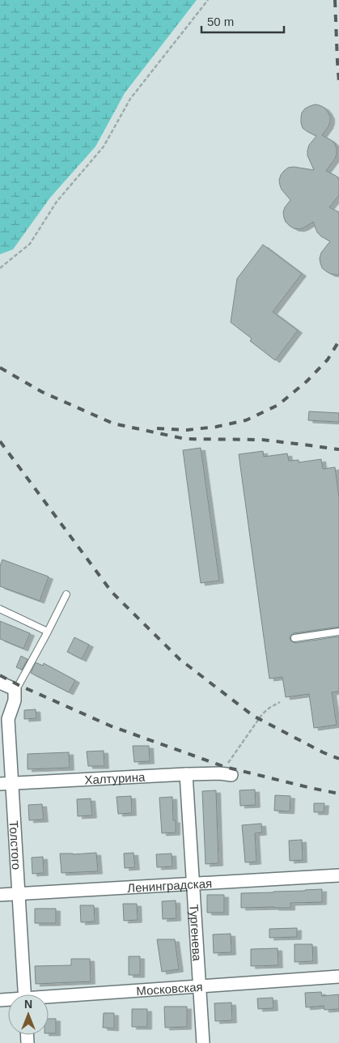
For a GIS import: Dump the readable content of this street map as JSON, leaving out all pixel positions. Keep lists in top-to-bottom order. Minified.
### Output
{"streets":{"street":["Халтурина","Толстого","Ленинградская","Тургенева","Московская"]},"crossings":[["Халтурина","Толстого"],["Халтурина","Тургенева"],["Толстого","Ленинградская"],["Ленинградская","Тургенева"],["Тургенева","Московская"]],"scale_bar":"50 m","north":"top"}
